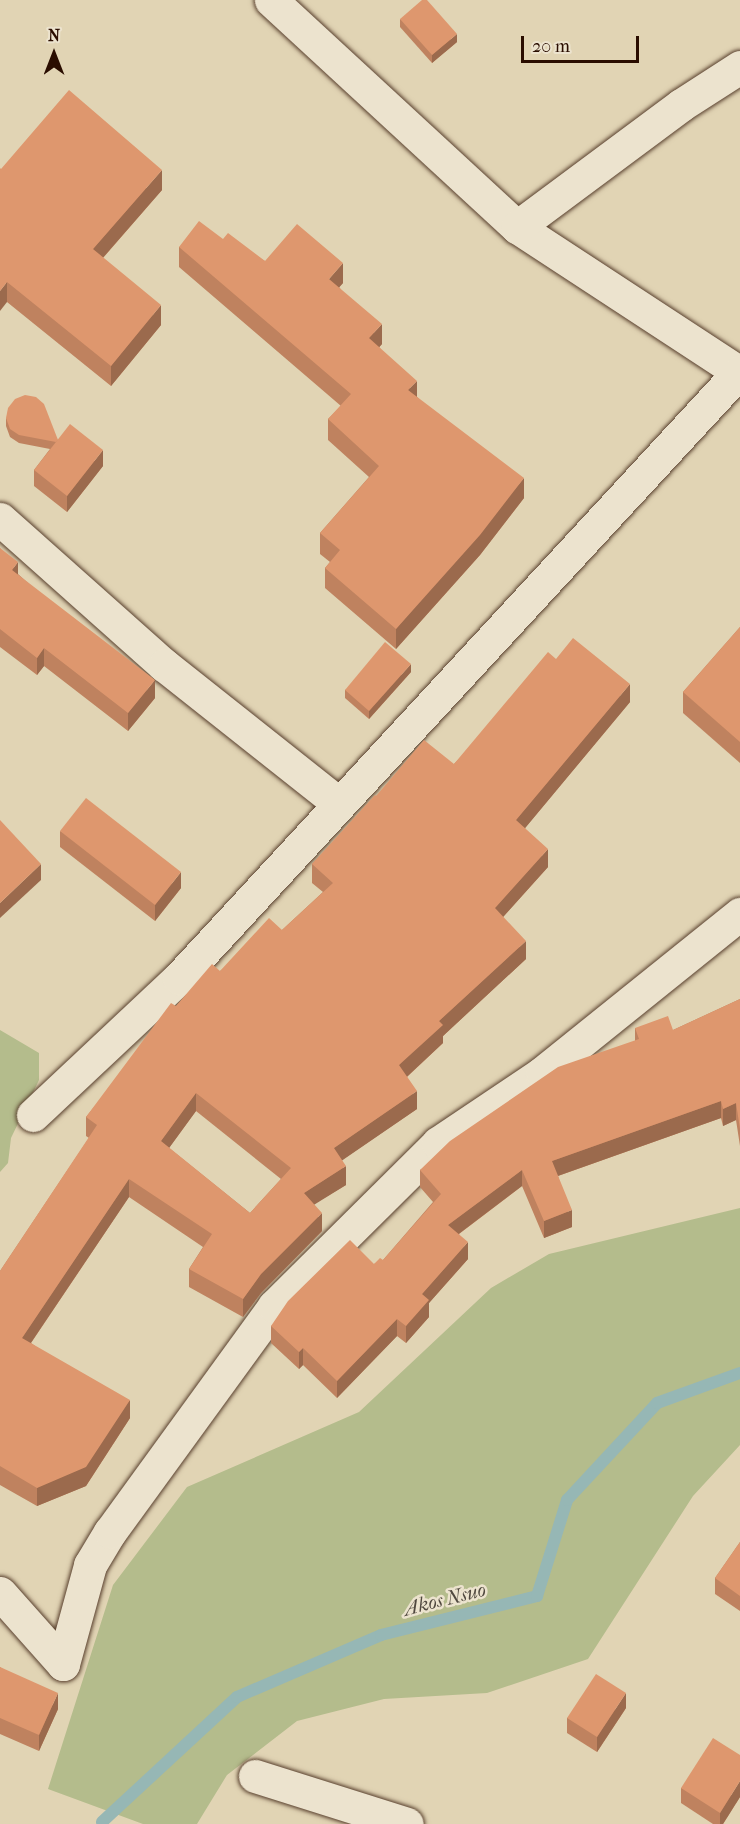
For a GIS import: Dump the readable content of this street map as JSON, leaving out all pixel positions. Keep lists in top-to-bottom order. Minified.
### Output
{"water":["Akos Nsuo"],"scale_bar":"20 m","north":"top"}
